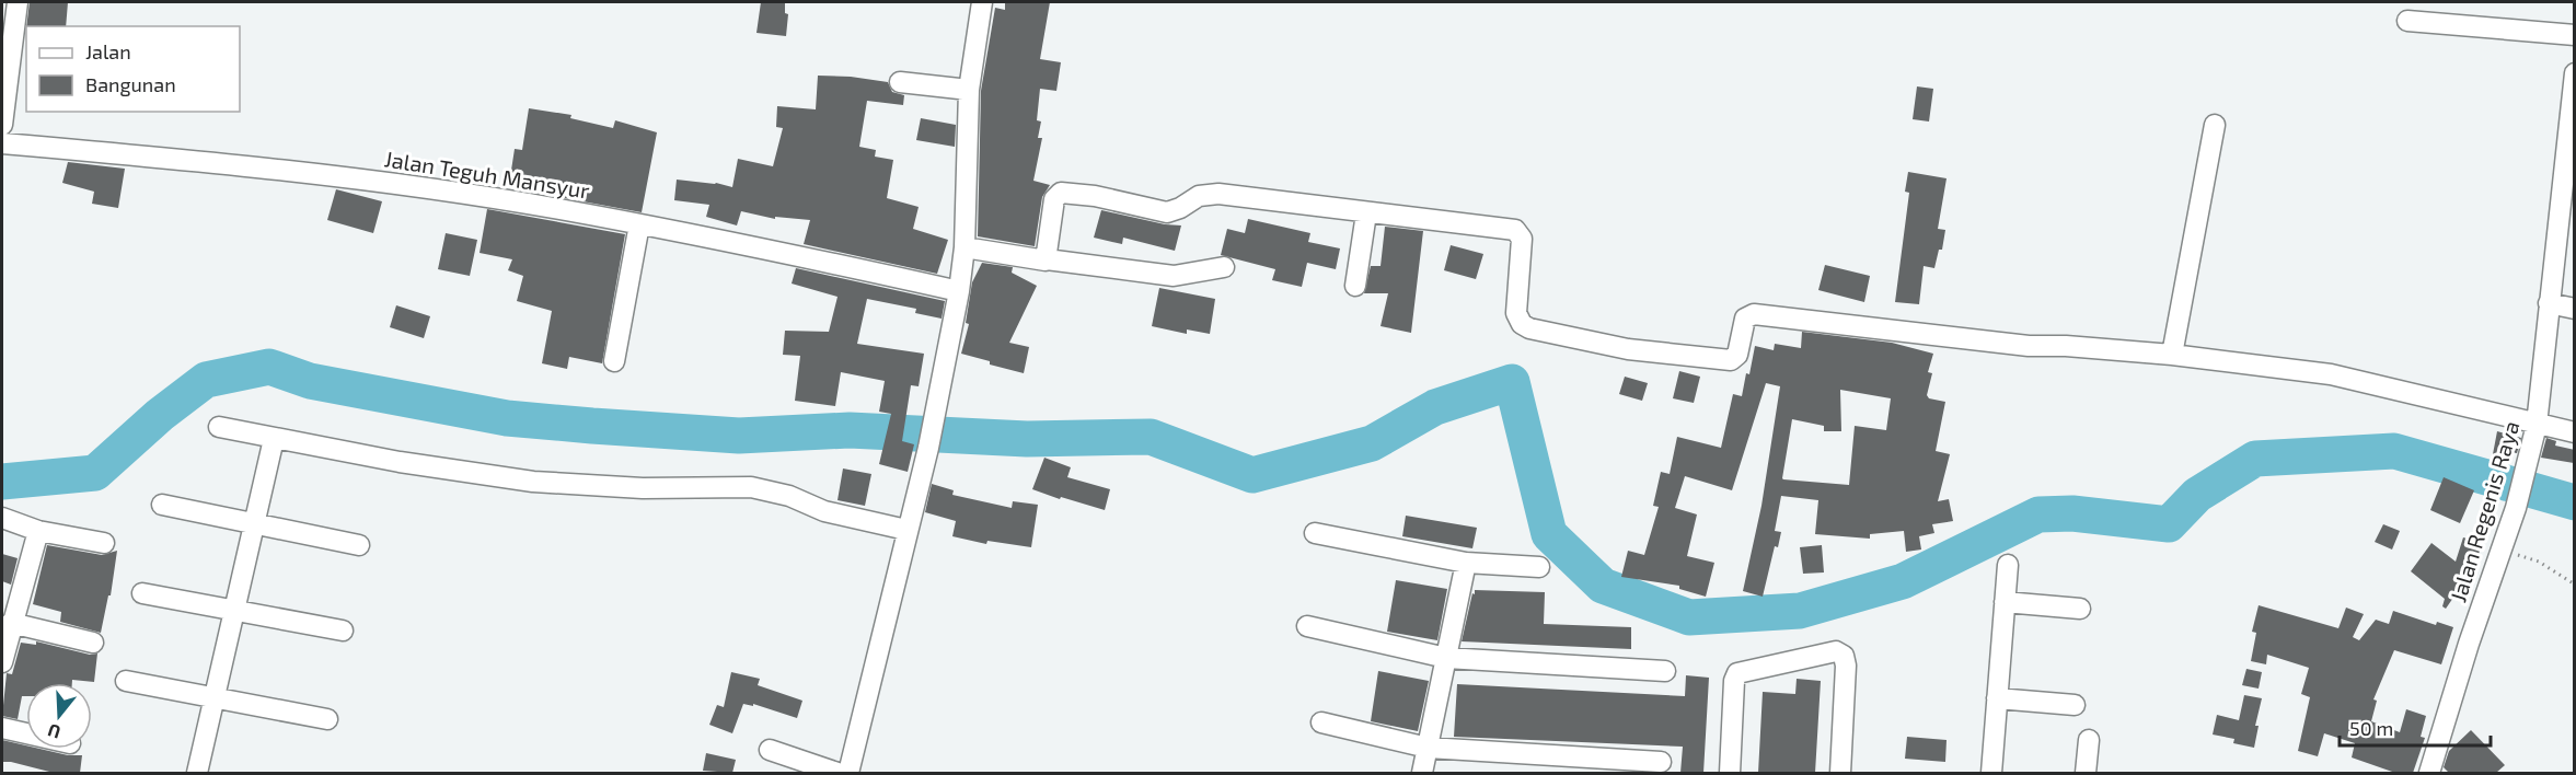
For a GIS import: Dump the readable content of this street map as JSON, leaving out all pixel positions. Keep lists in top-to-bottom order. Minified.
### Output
{"streets":{"street":["Jalan Teguh Mansyur","Jalan Regenis Raya"]},"legend":["Jalan","Bangunan"],"scale_bar":"50 m","north":"bottom"}
